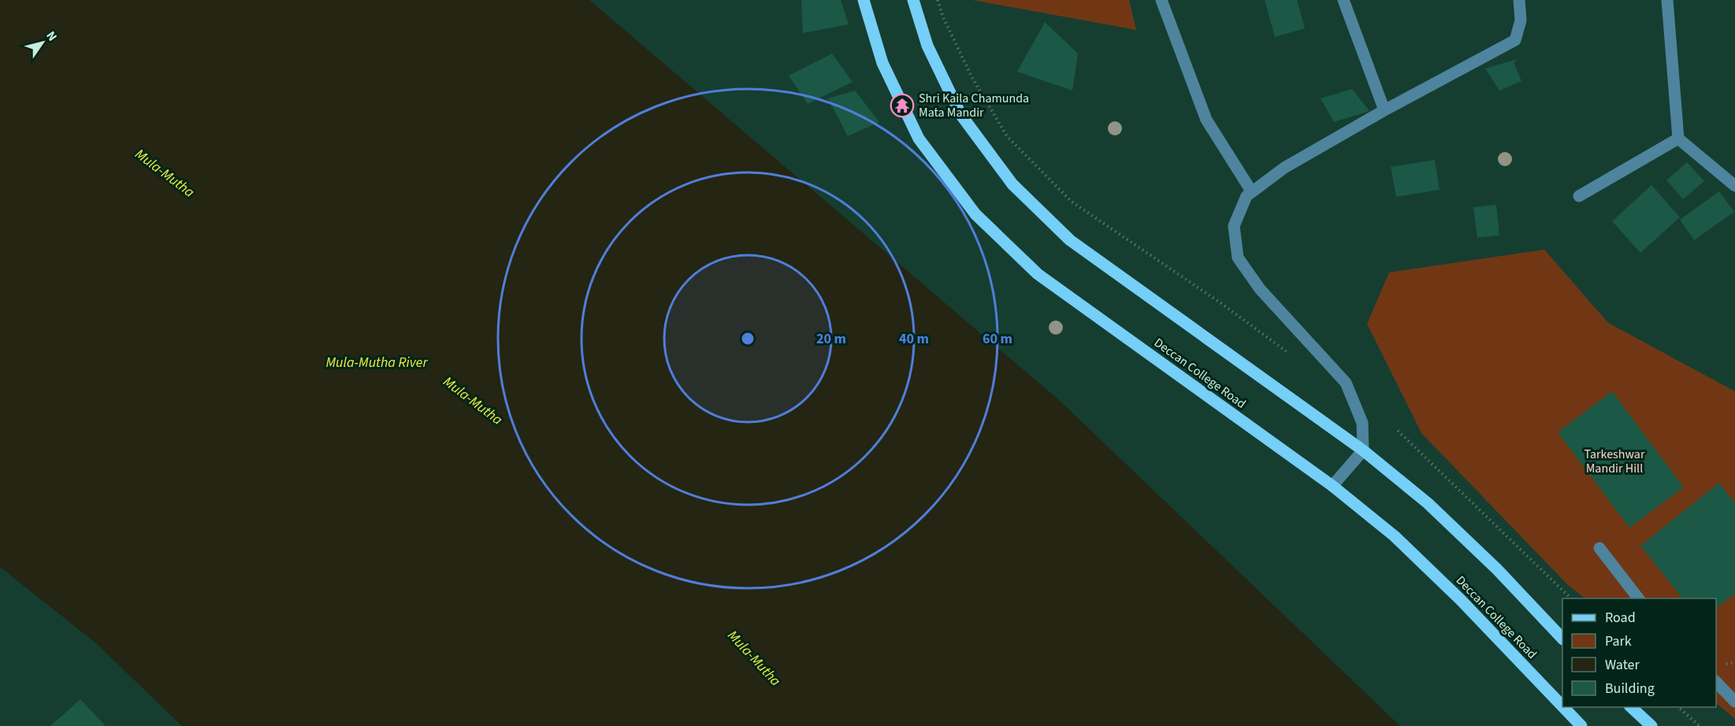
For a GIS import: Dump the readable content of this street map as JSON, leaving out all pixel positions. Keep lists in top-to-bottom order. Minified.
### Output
{"streets":{"main road":["Deccan College Road"]},"water":["Mula-Mutha","Mula-Mutha River"],"parks":["Tarkeshwar Mandir Hill"],"places":{"temple":["Shri Kaila Chamunda Mata Mandir"]},"legend":["Road","Park","Water","Building"],"north":"top right","rings":["20 m","40 m","60 m"]}
